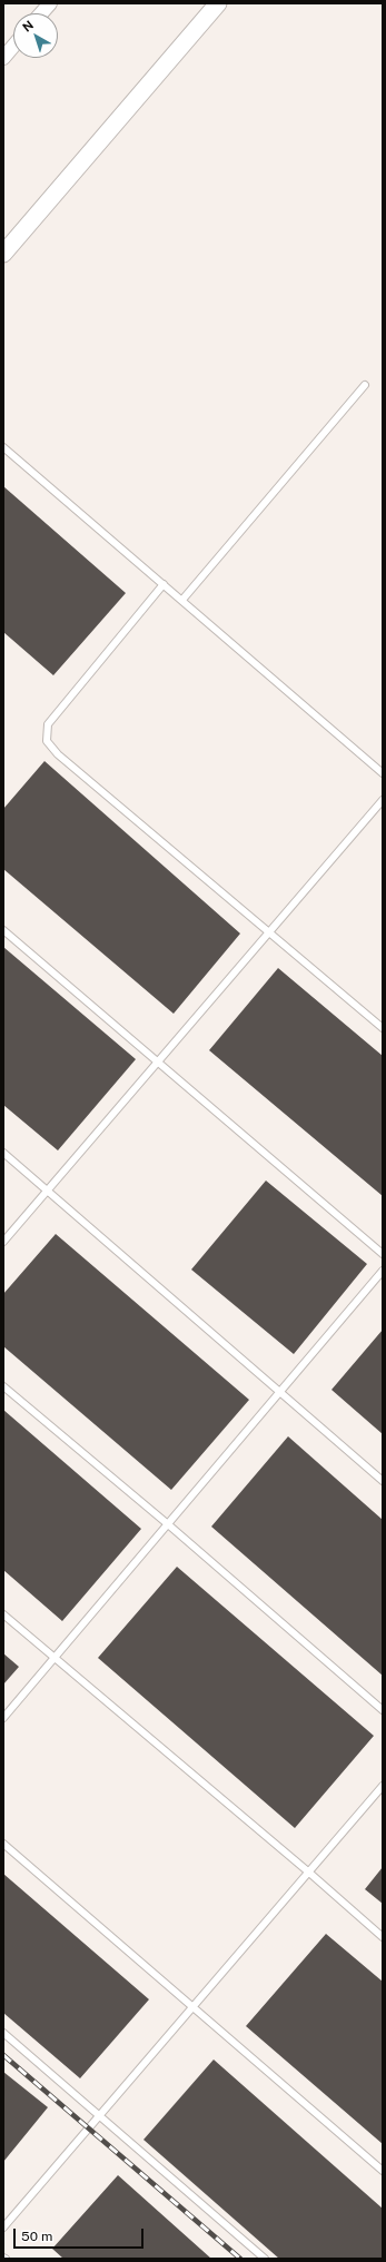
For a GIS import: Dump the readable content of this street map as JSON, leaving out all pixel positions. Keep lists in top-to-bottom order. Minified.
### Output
{"scale_bar":"50 m","north":"top left"}
